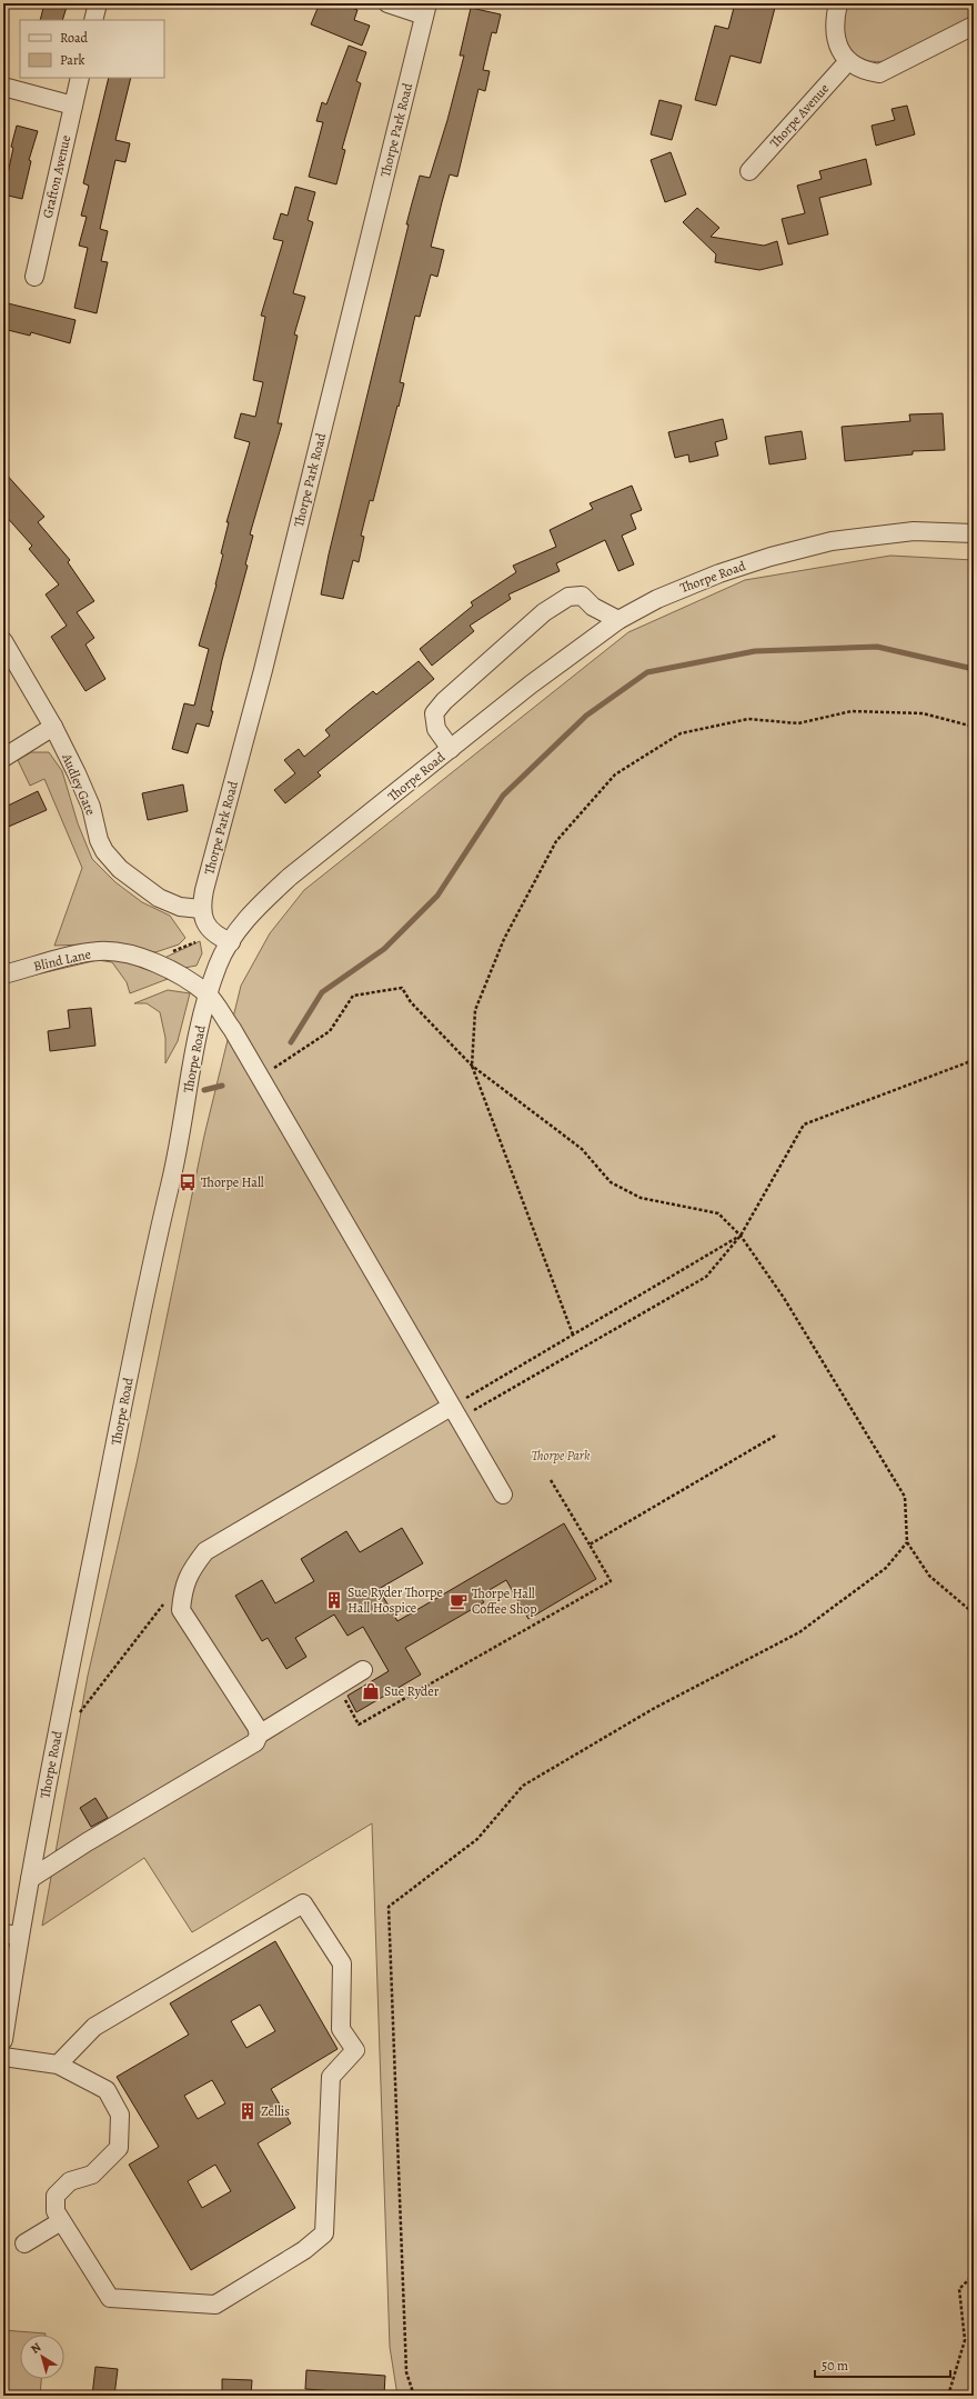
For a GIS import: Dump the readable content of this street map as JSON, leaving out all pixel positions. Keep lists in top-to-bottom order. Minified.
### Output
{"streets":{"street":["Thorpe Avenue","Thorpe Park Road","Grafton Avenue","Thorpe Road","Audley Gate","Blind Lane"]},"crossings":[["Thorpe Park Road","Audley Gate"],["Thorpe Road","Blind Lane"]],"parks":["Thorpe Park"],"places":{"bus stop":["Thorpe Hall"],"building":["Sue Ryder Thorpe Hall Hospice","Zellis"],"cafe":["Thorpe Hall Coffee Shop"],"shop":["Sue Ryder"]},"legend":["Road","Park"],"scale_bar":"50 m","north":"top left"}
